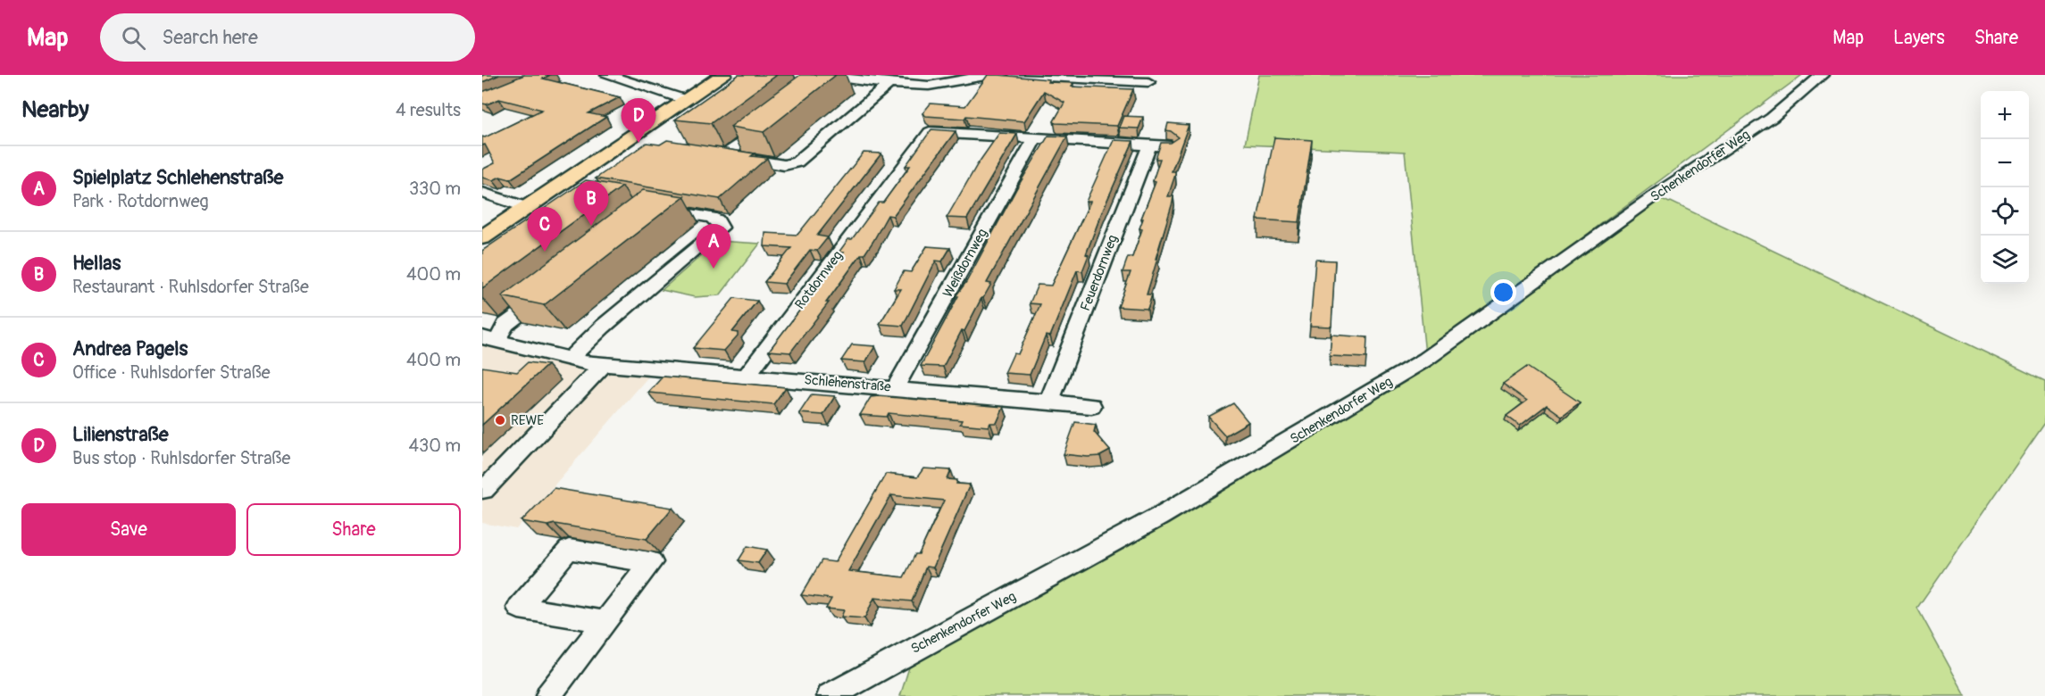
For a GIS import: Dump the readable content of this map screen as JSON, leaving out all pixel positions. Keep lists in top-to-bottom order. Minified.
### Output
{"streets":{"street":["Schenkendorfer Weg","Weißdornweg","Feuerdornweg","Rotdornweg","Schlehenstraße"]},"crossings":[["Weißdornweg","Rotdornweg"],["Weißdornweg","Schlehenstraße"],["Feuerdornweg","Schlehenstraße"],["Rotdornweg","Schlehenstraße"]],"places":["REWE"],"page":{"header":"Map","search":"Search here","nav":["Map","Layers","Share"],"heading":["Nearby","4 results"],"map_buttons":["+","−"],"pins":["D","B","C","A"],"list":[{"mark":"A","name":"Spielplatz Schlehenstraße","note":"Park · Rotdornweg","value":"330 m"},{"mark":"B","name":"Hellas","note":"Restaurant · Ruhlsdorfer Straße","value":"400 m"},{"mark":"C","name":"Andrea Pagels","note":"Office · Ruhlsdorfer Straße","value":"400 m"},{"mark":"D","name":"Lilienstraße","note":"Bus stop · Ruhlsdorfer Straße","value":"430 m"}],"buttons":["Save","Share"]}}
